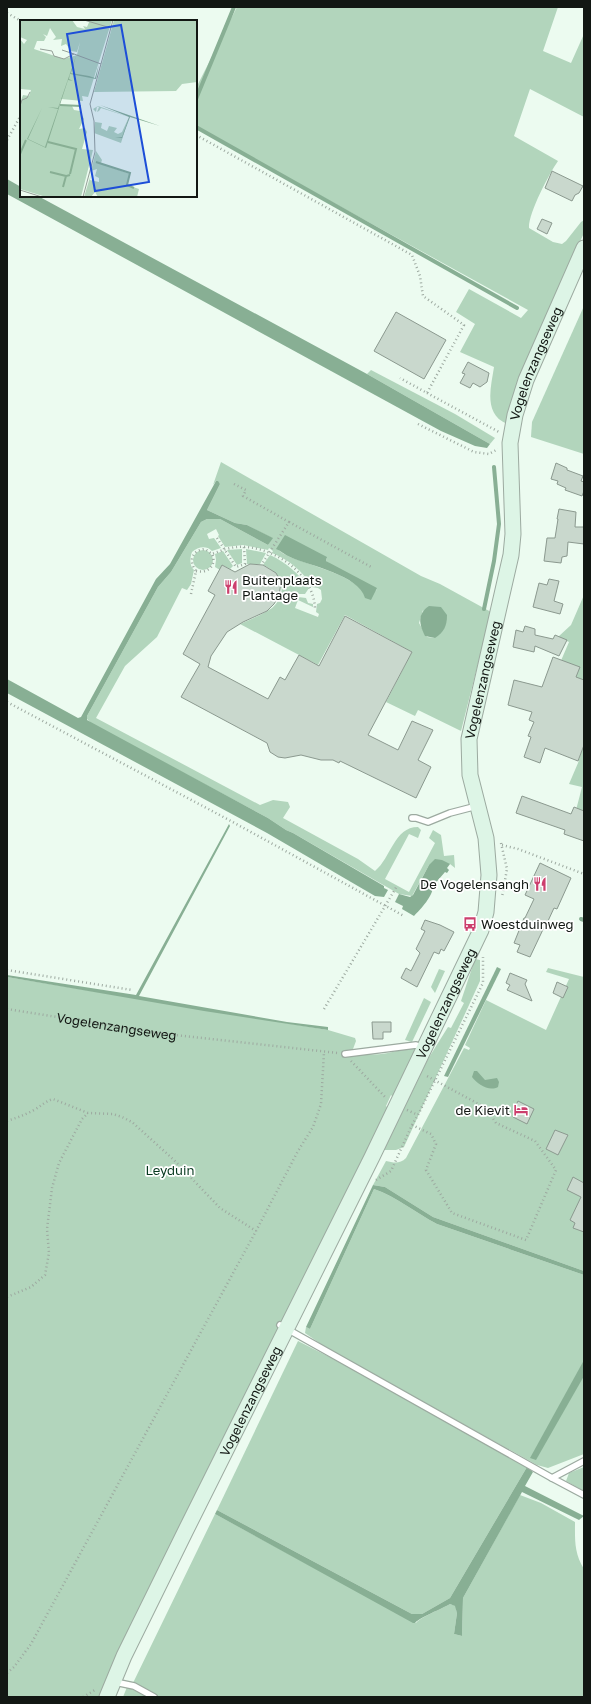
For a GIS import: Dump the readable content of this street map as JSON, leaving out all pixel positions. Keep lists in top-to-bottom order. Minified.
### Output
{"streets":{"main road":["Vogelenzangseweg"]},"parks":["Leyduin"],"places":{"restaurant":["Buitenplaats Plantage","De Vogelensangh"],"bus stop":["Woestduinweg"],"hotel":["de Kievit"]}}
